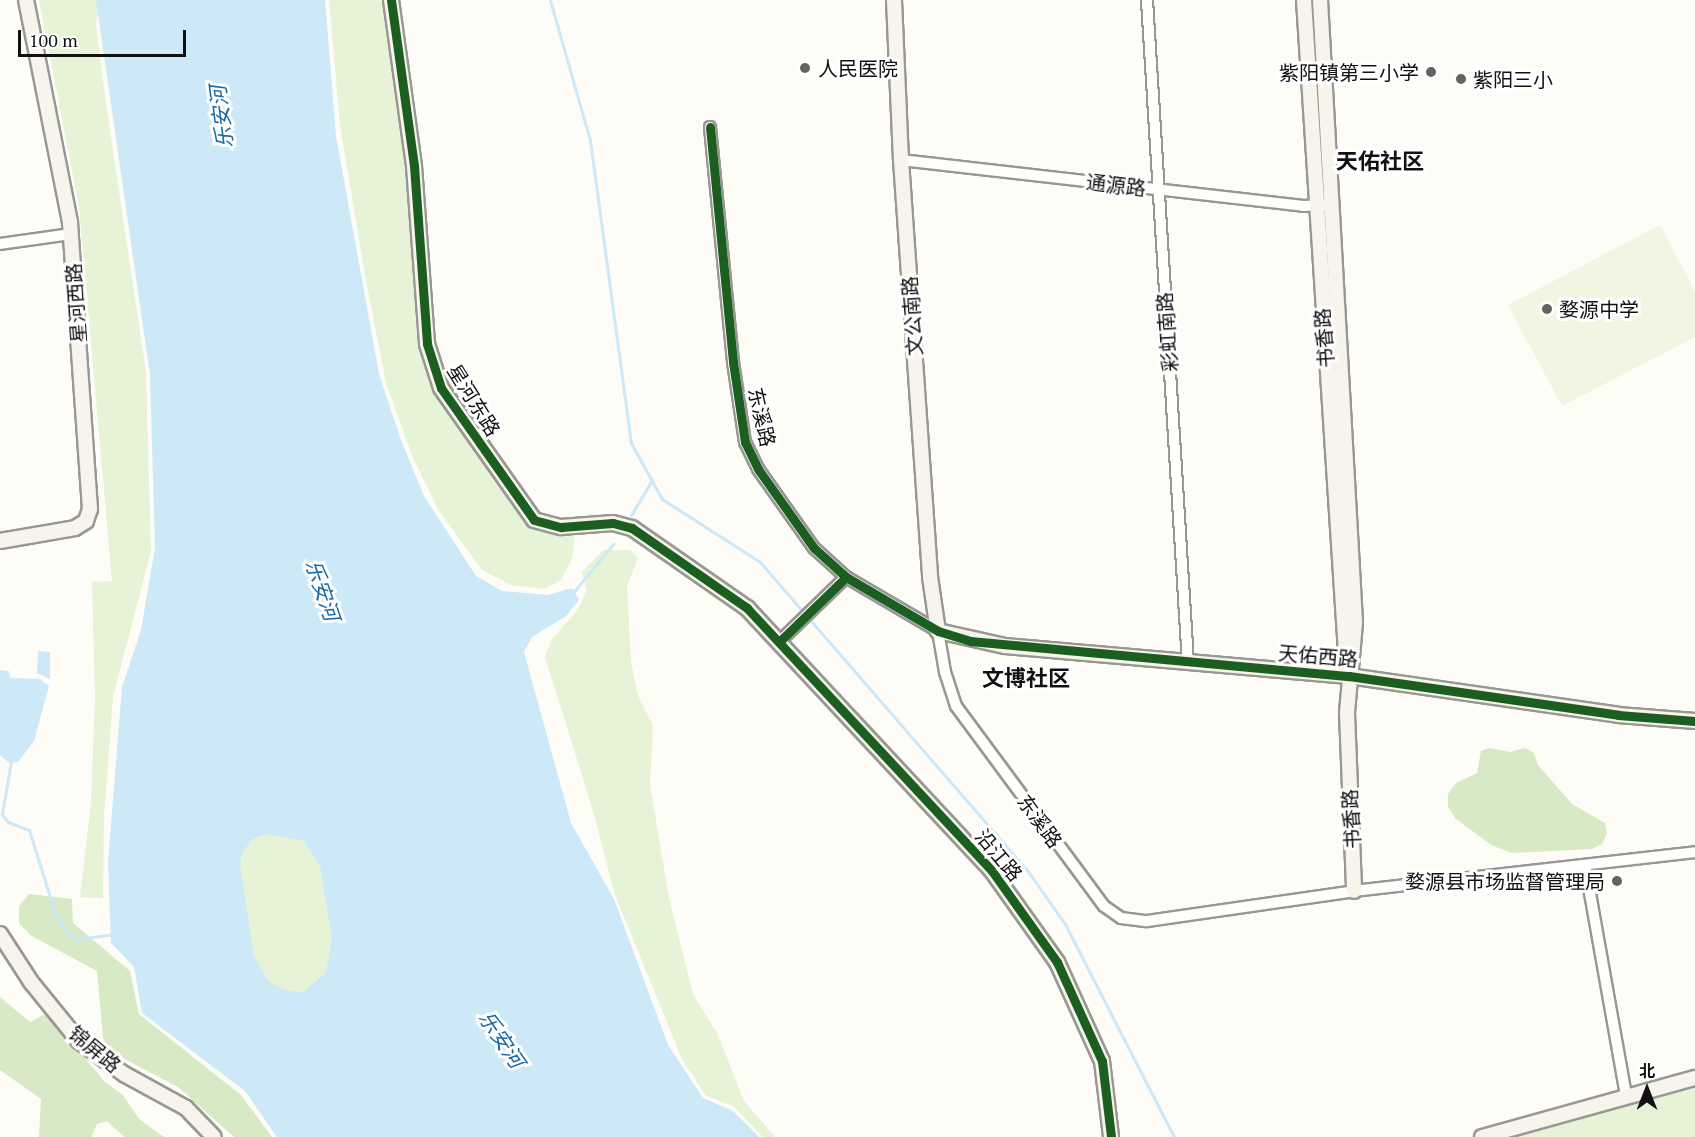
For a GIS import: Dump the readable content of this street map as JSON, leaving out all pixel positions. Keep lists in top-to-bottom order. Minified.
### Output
{"streets":{"street":["通源路","星河西路","文公南路","彩虹南路","书香路","星河东路","东溪路","天佑西路","沿江路","锦屏路"]},"crossings":[["通源路","文公南路"],["通源路","彩虹南路"],["通源路","书香路"],["文公南路","东溪路"],["文公南路","天佑西路"],["彩虹南路","天佑西路"],["书香路","东溪路"],["书香路","天佑西路"],["星河东路","沿江路"],["东溪路","天佑西路"]],"districts":["天佑社区","文博社区"],"water":["乐安河"],"places":["人民医院","紫阳镇第三小学","紫阳三小","婺源中学","婺源县市场监督管理局"],"scale_bar":"100 m","north":"top"}
